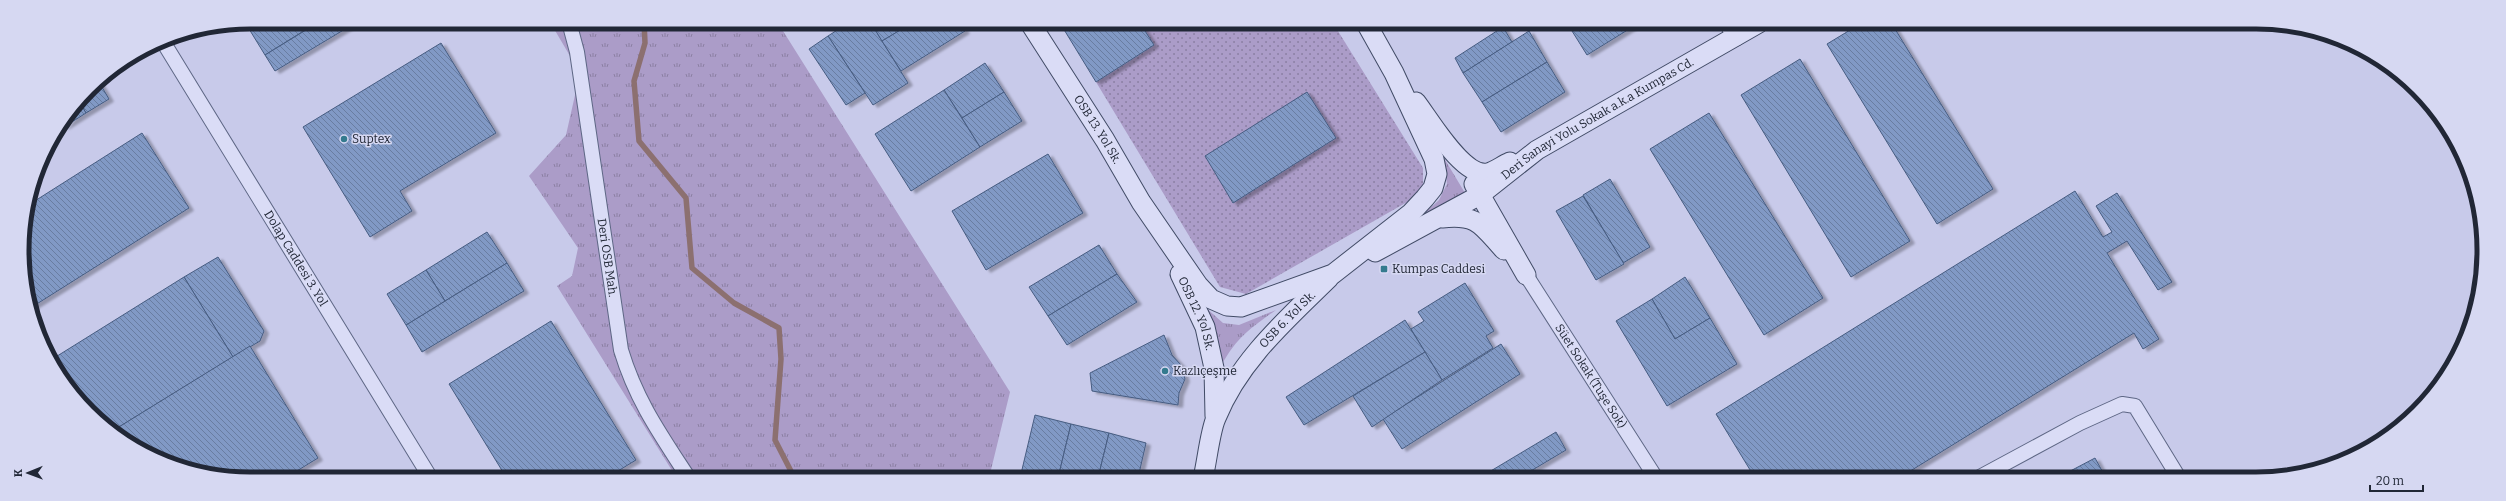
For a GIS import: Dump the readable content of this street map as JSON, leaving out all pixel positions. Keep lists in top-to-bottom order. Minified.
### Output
{"streets":{"main road":["Deri Sanayi Yolu Sokak a.k.a Kumpas Cd.","OSB 13. Yol Sk.","OSB 12. Yol Sk.","OSB 6. Yol Sk."],"street":["Deri OSB Mah.","Dolap Caddesi 3. Yol","Süet Sokak (Tuşe Sok)"]},"crossings":[["Deri Sanayi Yolu Sokak a.k.a Kumpas Cd.","OSB 6. Yol Sk."],["OSB 13. Yol Sk.","OSB 12. Yol Sk."],["OSB 12. Yol Sk.","OSB 6. Yol Sk."]],"places":{"other":["Suptex","Kazlıçeşme"],"transit":["Kumpas Caddesi"]},"scale_bar":"20 m","north":"left"}
